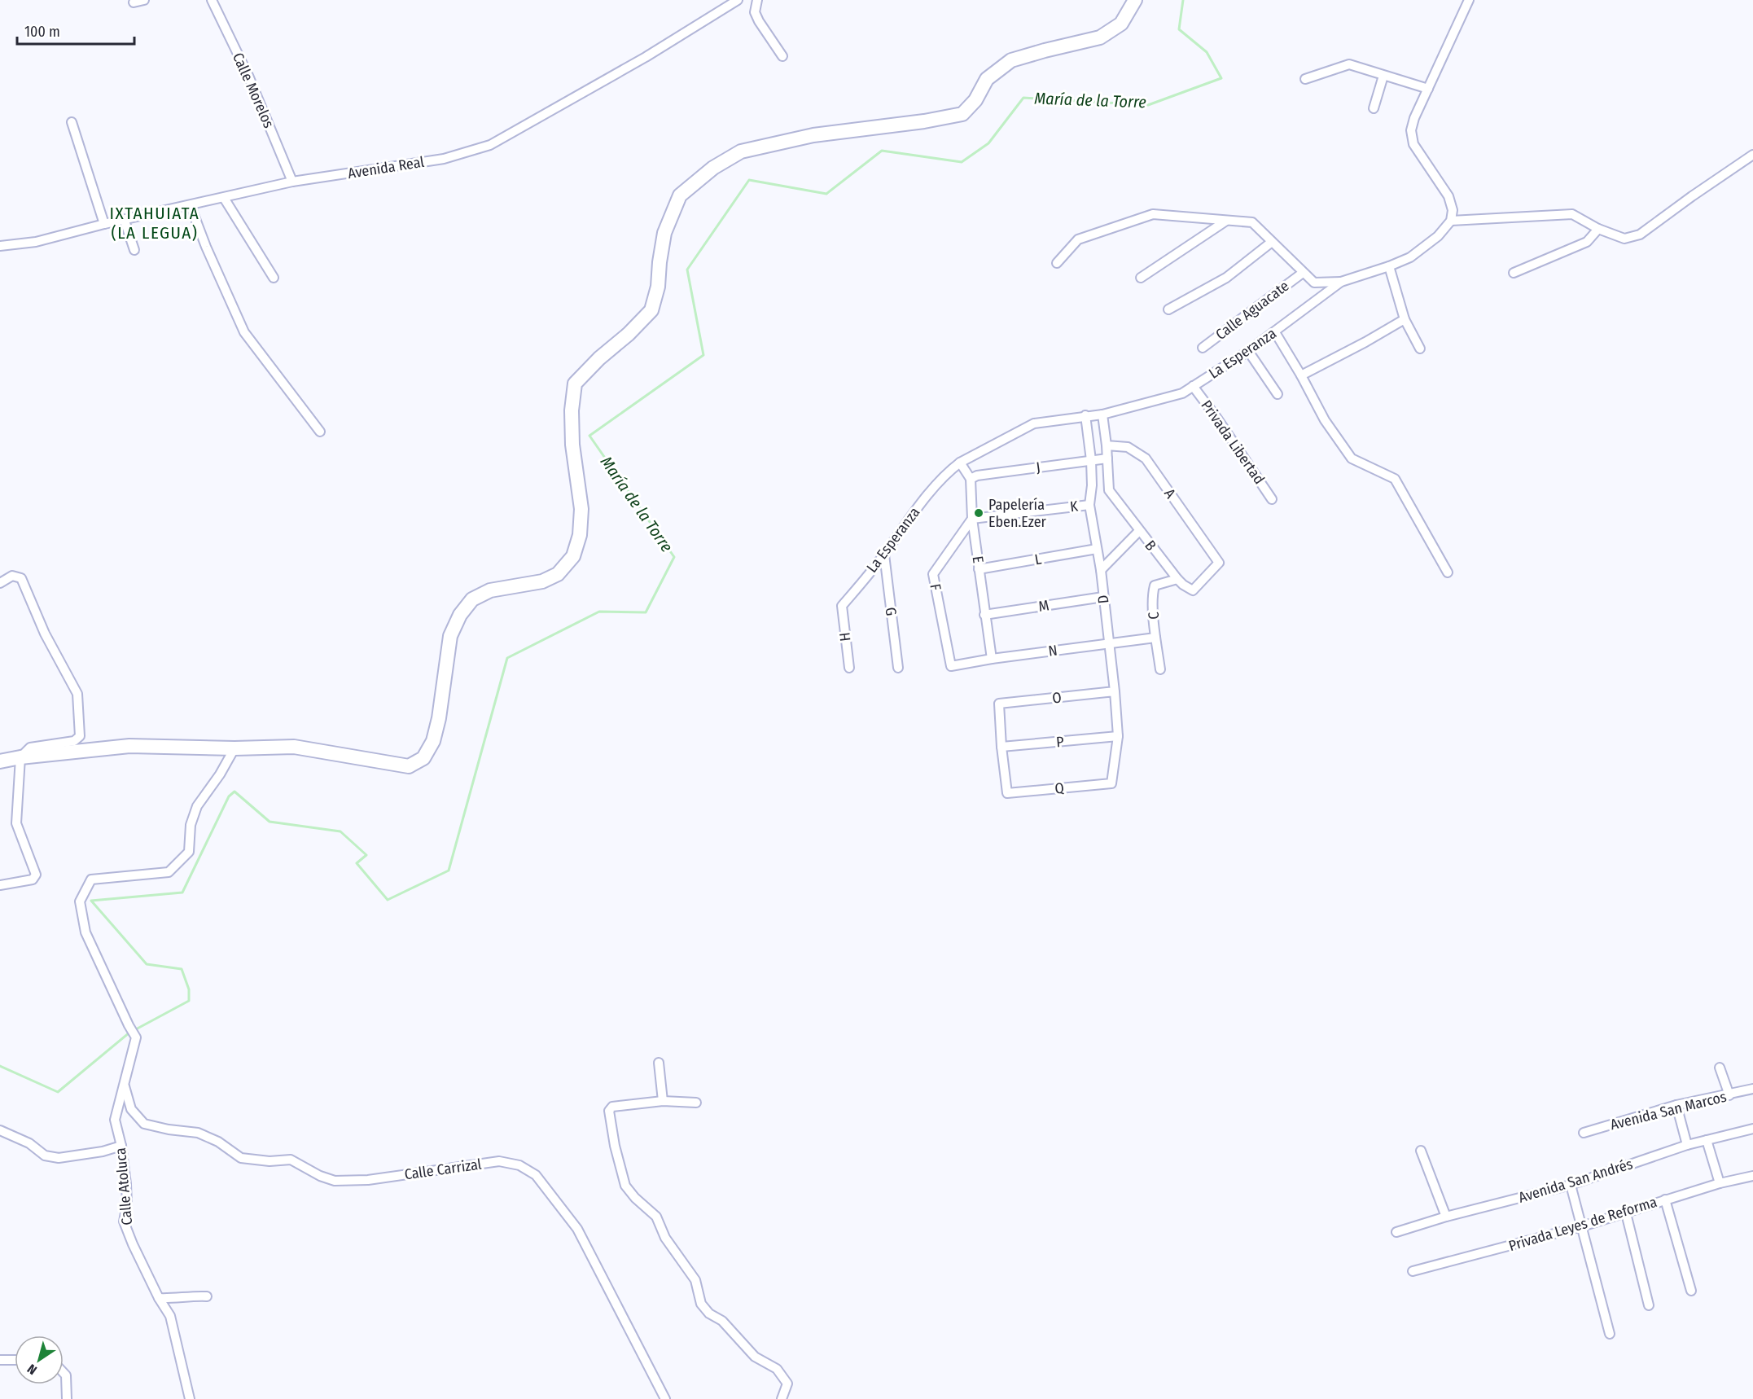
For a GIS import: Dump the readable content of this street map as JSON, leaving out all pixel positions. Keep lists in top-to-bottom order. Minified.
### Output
{"streets":{"street":["Calle Morelos","Avenida Real","Calle Aguacate","La Esperanza","Privada Libertad","J","A","K","B","E","L","F","D","M","G","C","H","N","O","P","Q","Avenida San Marcos","Calle Carrizal","Avenida San Andrés","Calle Atoluca","Privada Leyes de Reforma"]},"crossings":[["Calle Morelos","Avenida Real"],["La Esperanza","Privada Libertad"],["La Esperanza","D"],["La Esperanza","G"],["La Esperanza","H"],["J","B"],["J","E"],["J","D"],["A","B"],["K","E"],["K","F"],["K","D"],["B","C"],["E","L"],["E","F"],["E","M"],["E","N"],["L","D"],["F","N"],["D","M"],["D","N"],["D","O"],["D","P"],["D","Q"],["C","N"],["O","P"],["O","Q"],["P","Q"],["Calle Carrizal","Calle Atoluca"]],"districts":["IXTAHUIATA (LA LEGUA)"],"water":["María de la Torre"],"places":["Papelería Eben.Ezer"],"scale_bar":"100 m","north":"bottom left"}
